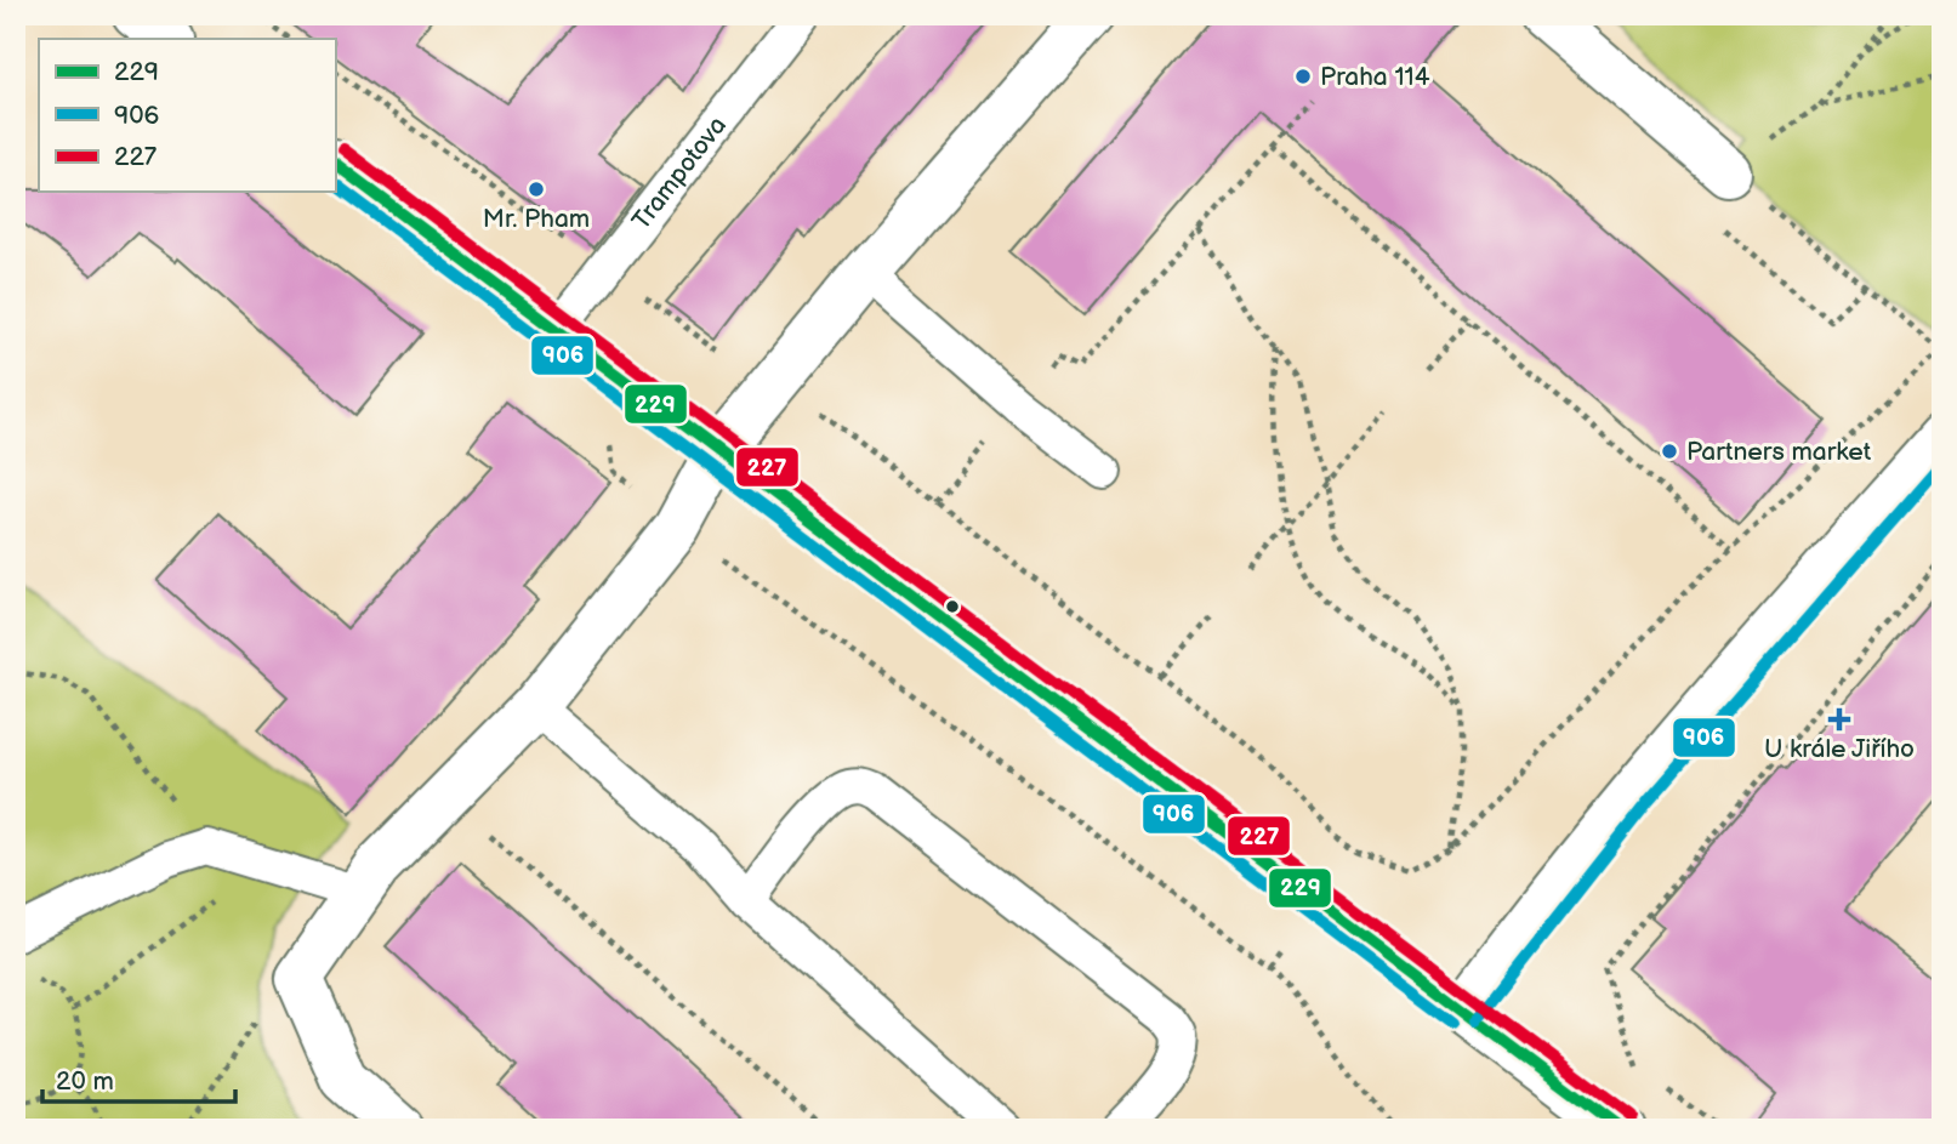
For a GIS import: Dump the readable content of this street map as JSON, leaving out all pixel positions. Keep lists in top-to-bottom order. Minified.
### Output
{"streets":{"lane":["Trampotova"]},"places":{"other":["Praha 114","Mr. Pham","Partners market"],"health":["U krále Jiřího"]},"lines":["transit line 227","transit line 229","transit line 906"],"legend":["229","906","227"],"scale_bar":"20 m"}
